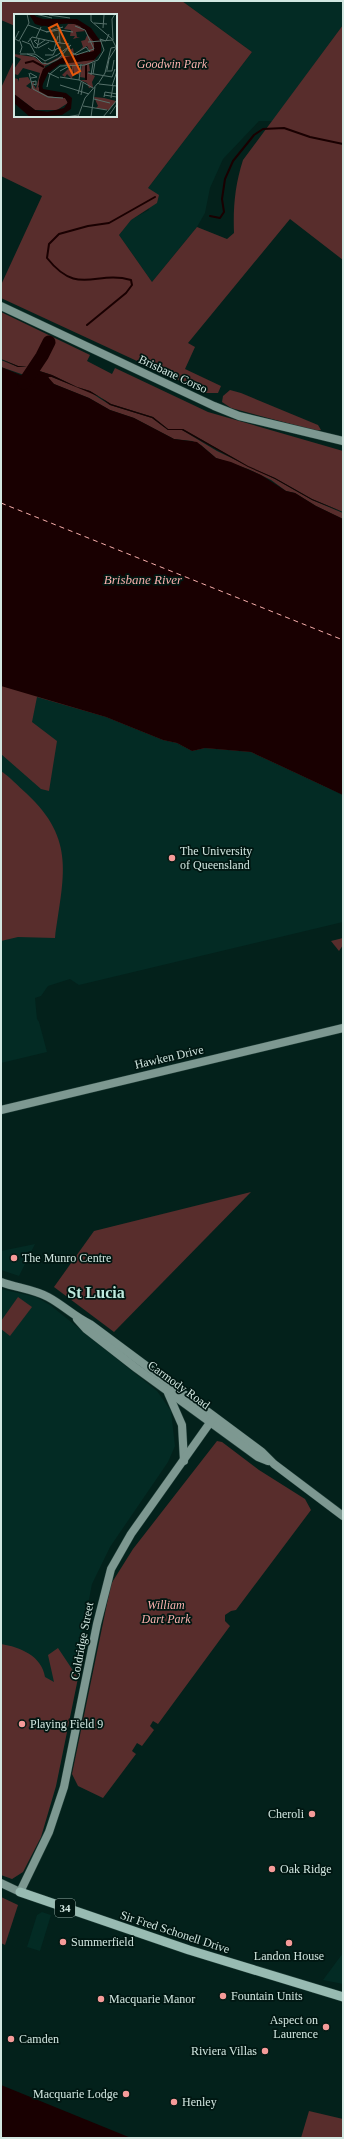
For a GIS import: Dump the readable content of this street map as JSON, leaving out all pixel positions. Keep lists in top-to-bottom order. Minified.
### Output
{"streets":{"main road":["Brisbane Corso","Hawken Drive","Carmody Road","Coldridge Street","34","Sir Fred Schonell Drive"]},"crossings":[["Carmody Road","Coldridge Street"],["Coldridge Street","Sir Fred Schonell Drive"]],"districts":["St Lucia"],"water":["Brisbane River"],"parks":["Goodwin Park","William Dart Park"],"places":["The University of Queensland","The Munro Centre","Playing Field 9","Cheroli","Oak Ridge","Summerfield","Landon House","Fountain Units","Macquarie Manor","Aspect on Laurence","Camden","Riviera Villas","Macquarie Lodge","Henley"]}
